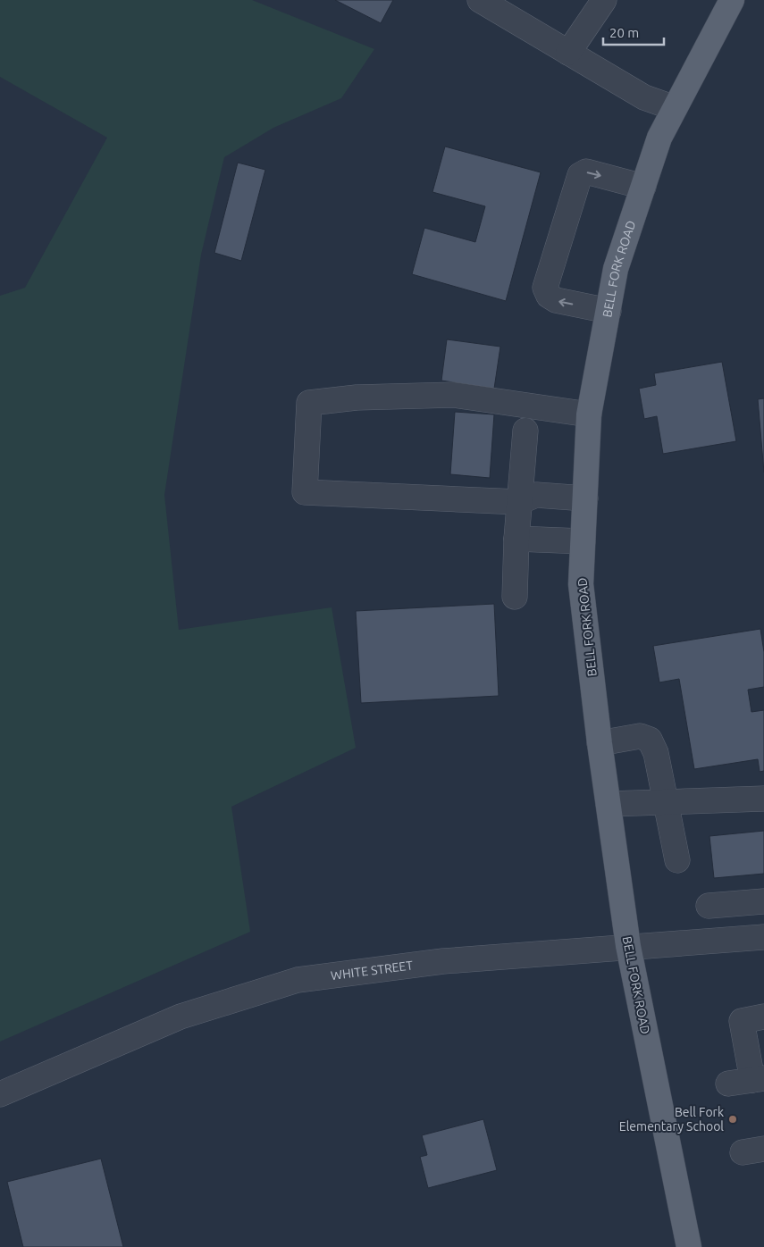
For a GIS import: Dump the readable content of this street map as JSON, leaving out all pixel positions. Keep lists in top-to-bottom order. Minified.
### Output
{"streets":{"main road":["BELL FORK ROAD"],"street":["WHITE STREET"]},"crossings":[["BELL FORK ROAD","WHITE STREET"]],"places":["Bell Fork Elementary School"],"scale_bar":"20 m"}
